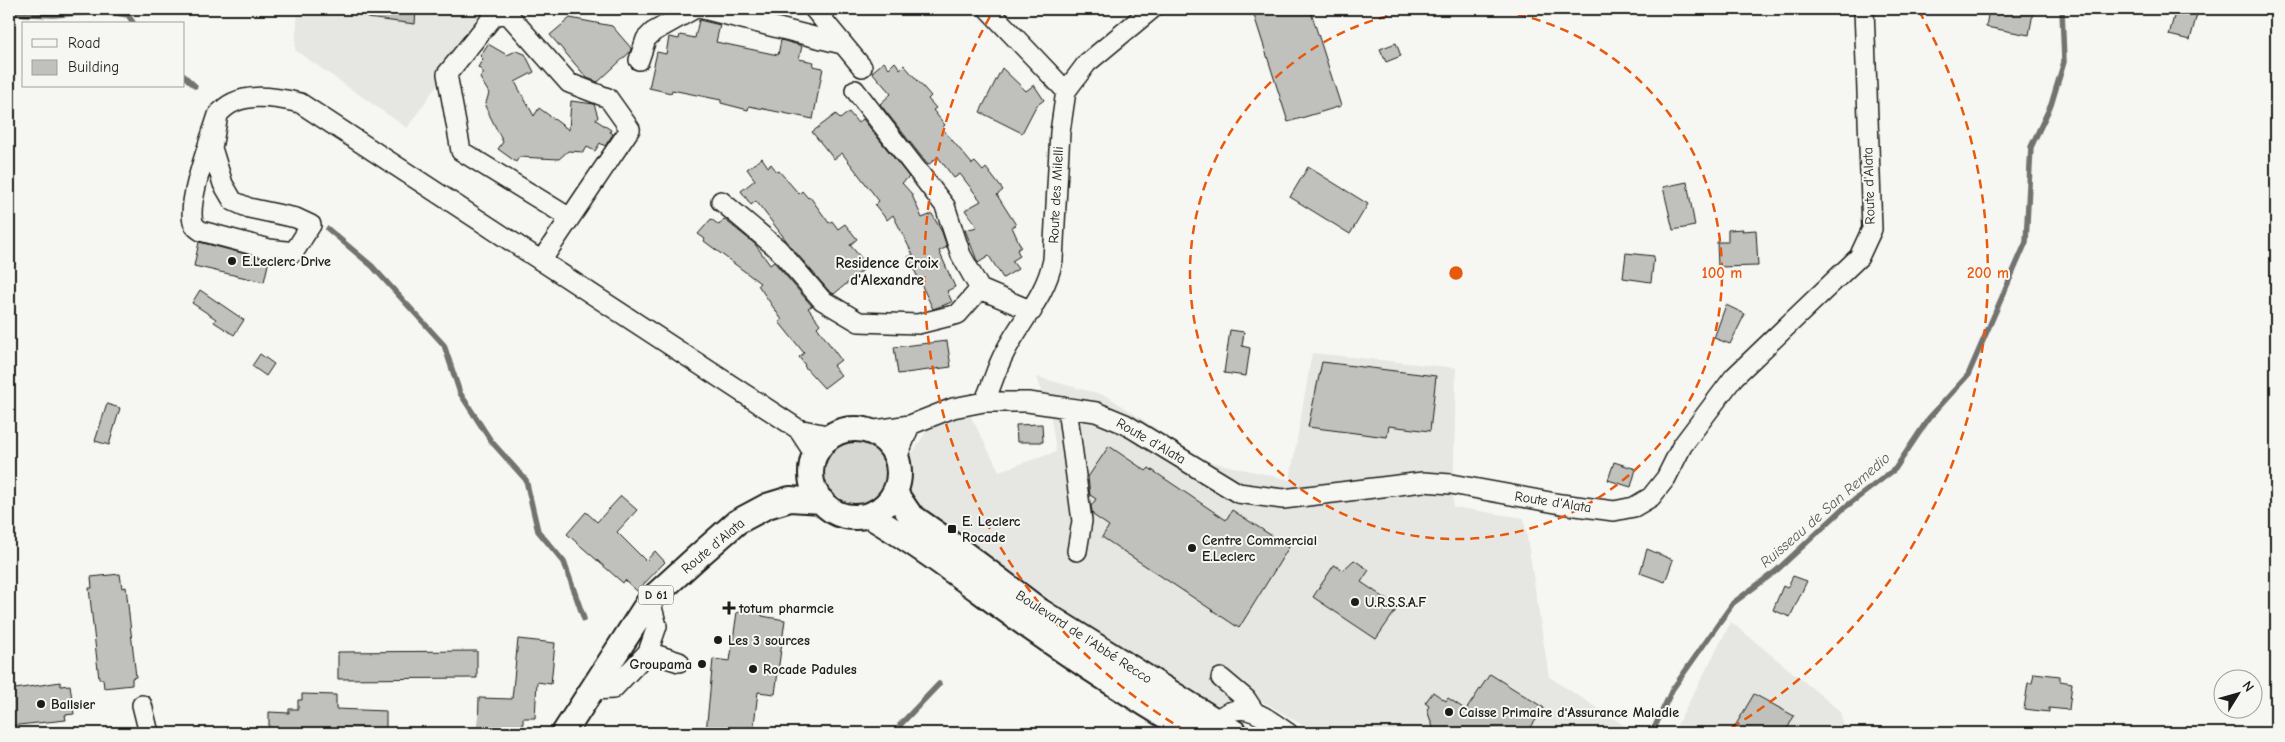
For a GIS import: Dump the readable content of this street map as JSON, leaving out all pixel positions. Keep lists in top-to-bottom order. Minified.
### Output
{"streets":{"main road":["Route d'Alata","D 61","Boulevard de l'Abbé Recco"],"street":["Route des Milelli"]},"crossings":[["Route d'Alata","Route des Milelli"],["Route d'Alata","Boulevard de l'Abbé Recco"]],"districts":["Residence Croix d'Alexandre"],"water":["Ruisseau de San Remedio"],"places":{"other":["E.Leclerc Drive","Centre Commercial E.Leclerc","U.R.S.S.A.F","Les 3 sources","Groupama","Rocade Padules","Ballsier","Caisse Primaire d'Assurance Maladie"],"transit":["E. Leclerc Rocade"],"health":["totum pharmcie"]},"legend":["Road","Building"],"north":"top right","rings":["100 m","200 m"]}
